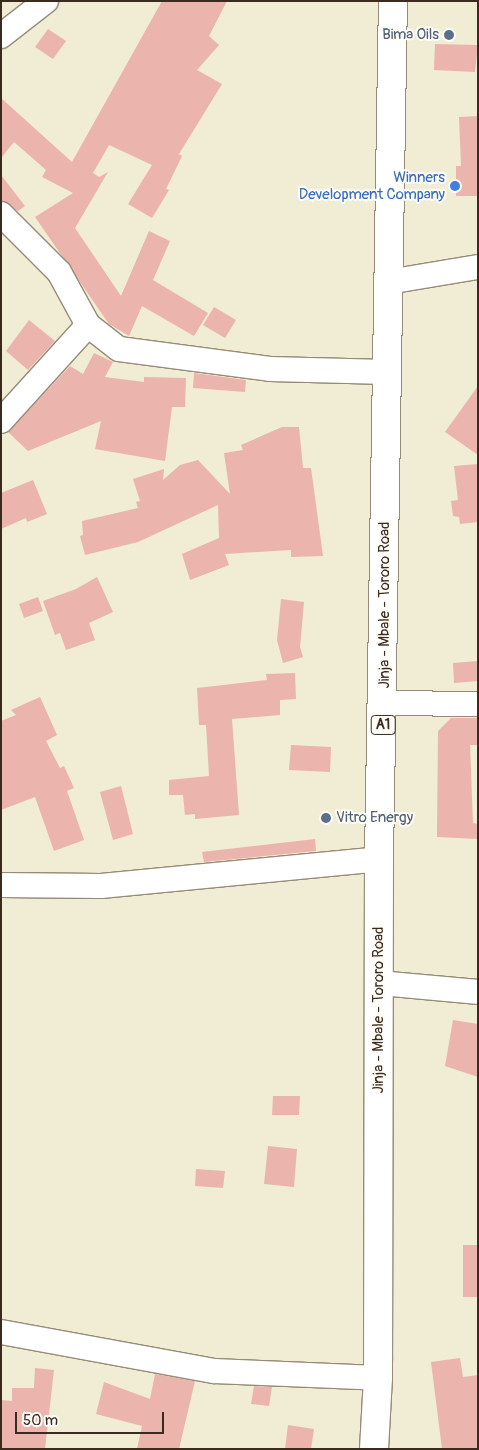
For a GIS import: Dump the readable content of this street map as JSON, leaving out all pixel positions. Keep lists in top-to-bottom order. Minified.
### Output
{"streets":{"main road":["Jinja - Mbale - Tororo Road","A1"]},"places":["Bima Oils","Winners Development Company","Vitro Energy"],"scale_bar":"50 m"}
